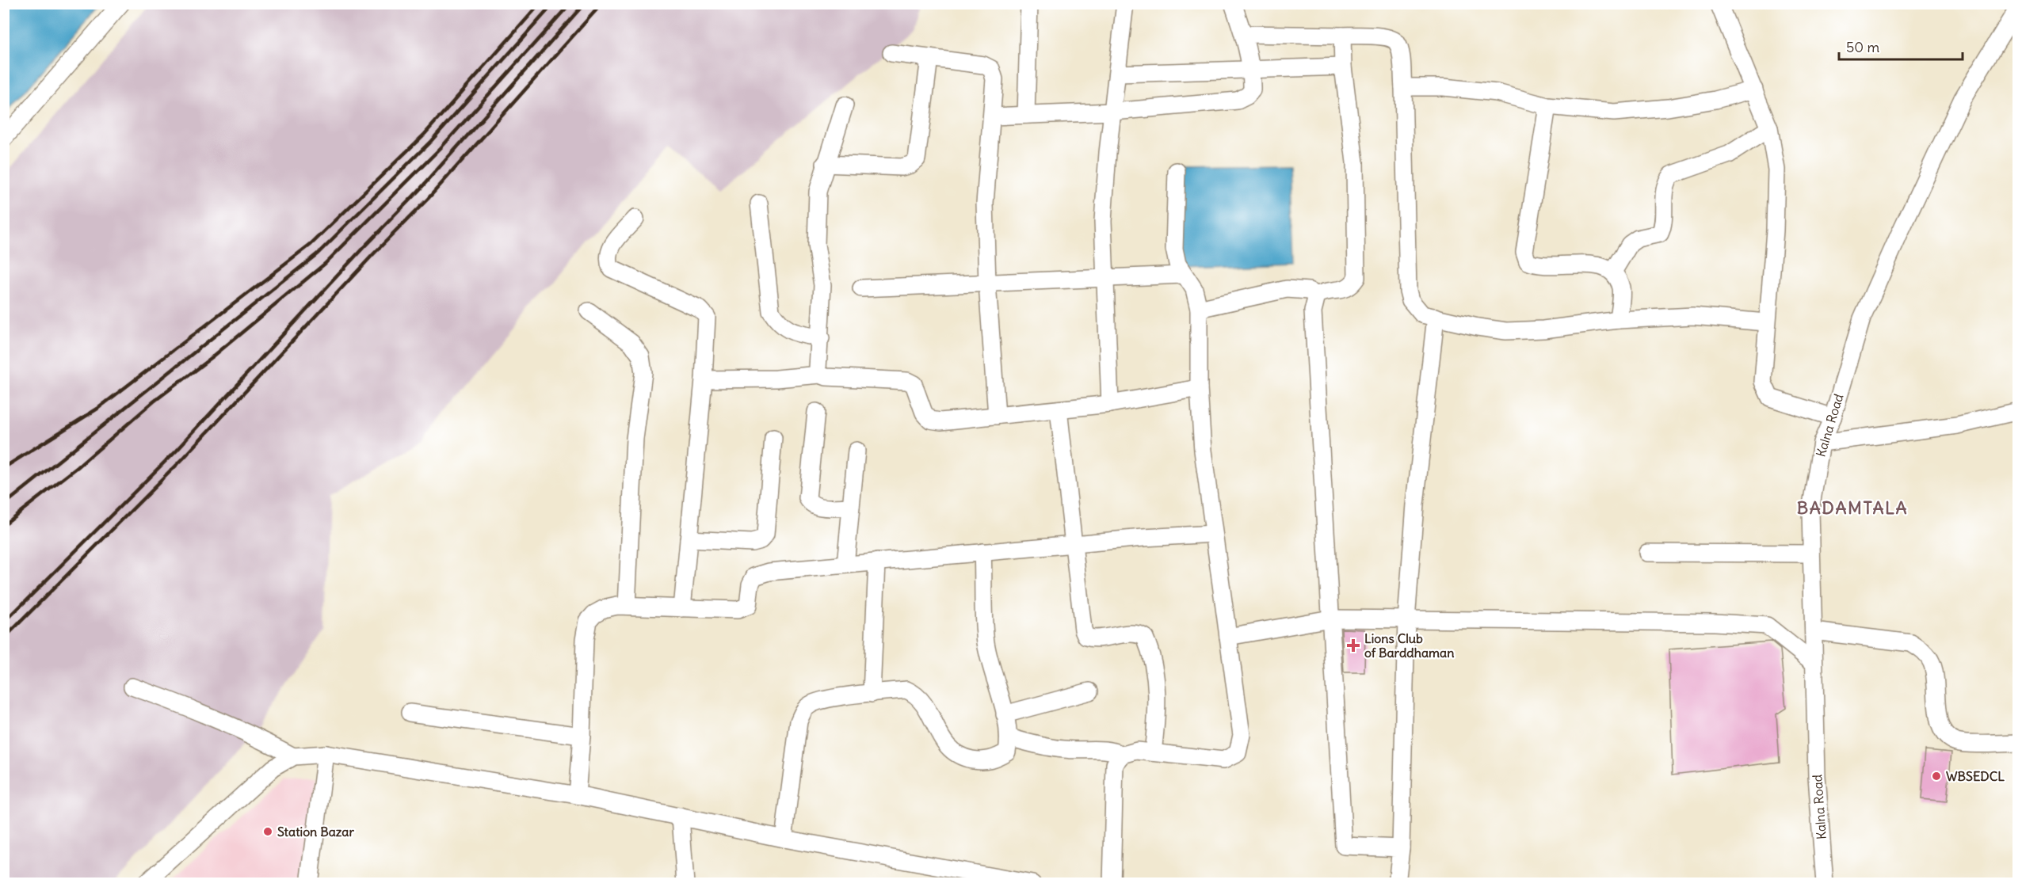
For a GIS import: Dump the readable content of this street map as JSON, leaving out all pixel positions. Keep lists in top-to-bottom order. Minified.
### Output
{"streets":{"street":["Kalna Road"]},"districts":["BADAMTALA"],"places":{"health":["Lions Club of Barddhaman"],"other":["WBSEDCL","Station Bazar"]},"scale_bar":"50 m"}
